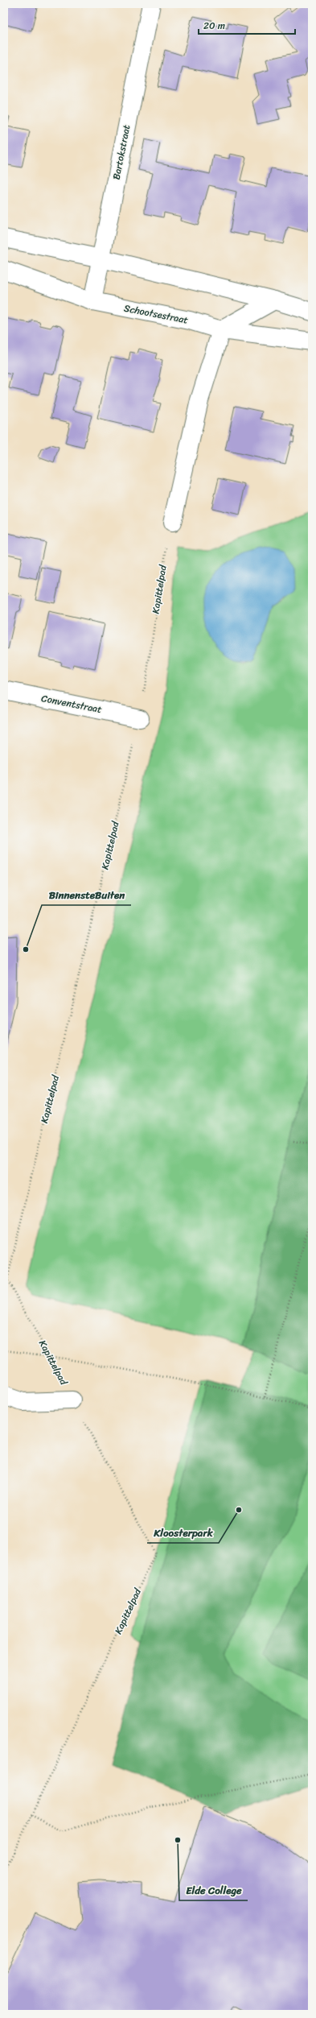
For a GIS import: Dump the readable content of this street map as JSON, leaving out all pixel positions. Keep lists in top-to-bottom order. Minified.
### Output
{"streets":{"street":["Bartokstraat","Schootsestraat","Conventstraat"],"path":["Kapittelpad"]},"crossings":[["Bartokstraat","Schootsestraat"],["Kapittelpad","Conventstraat"]],"places":["BinnensteBuiten","Kloosterpark","Elde College"],"scale_bar":"20 m"}
